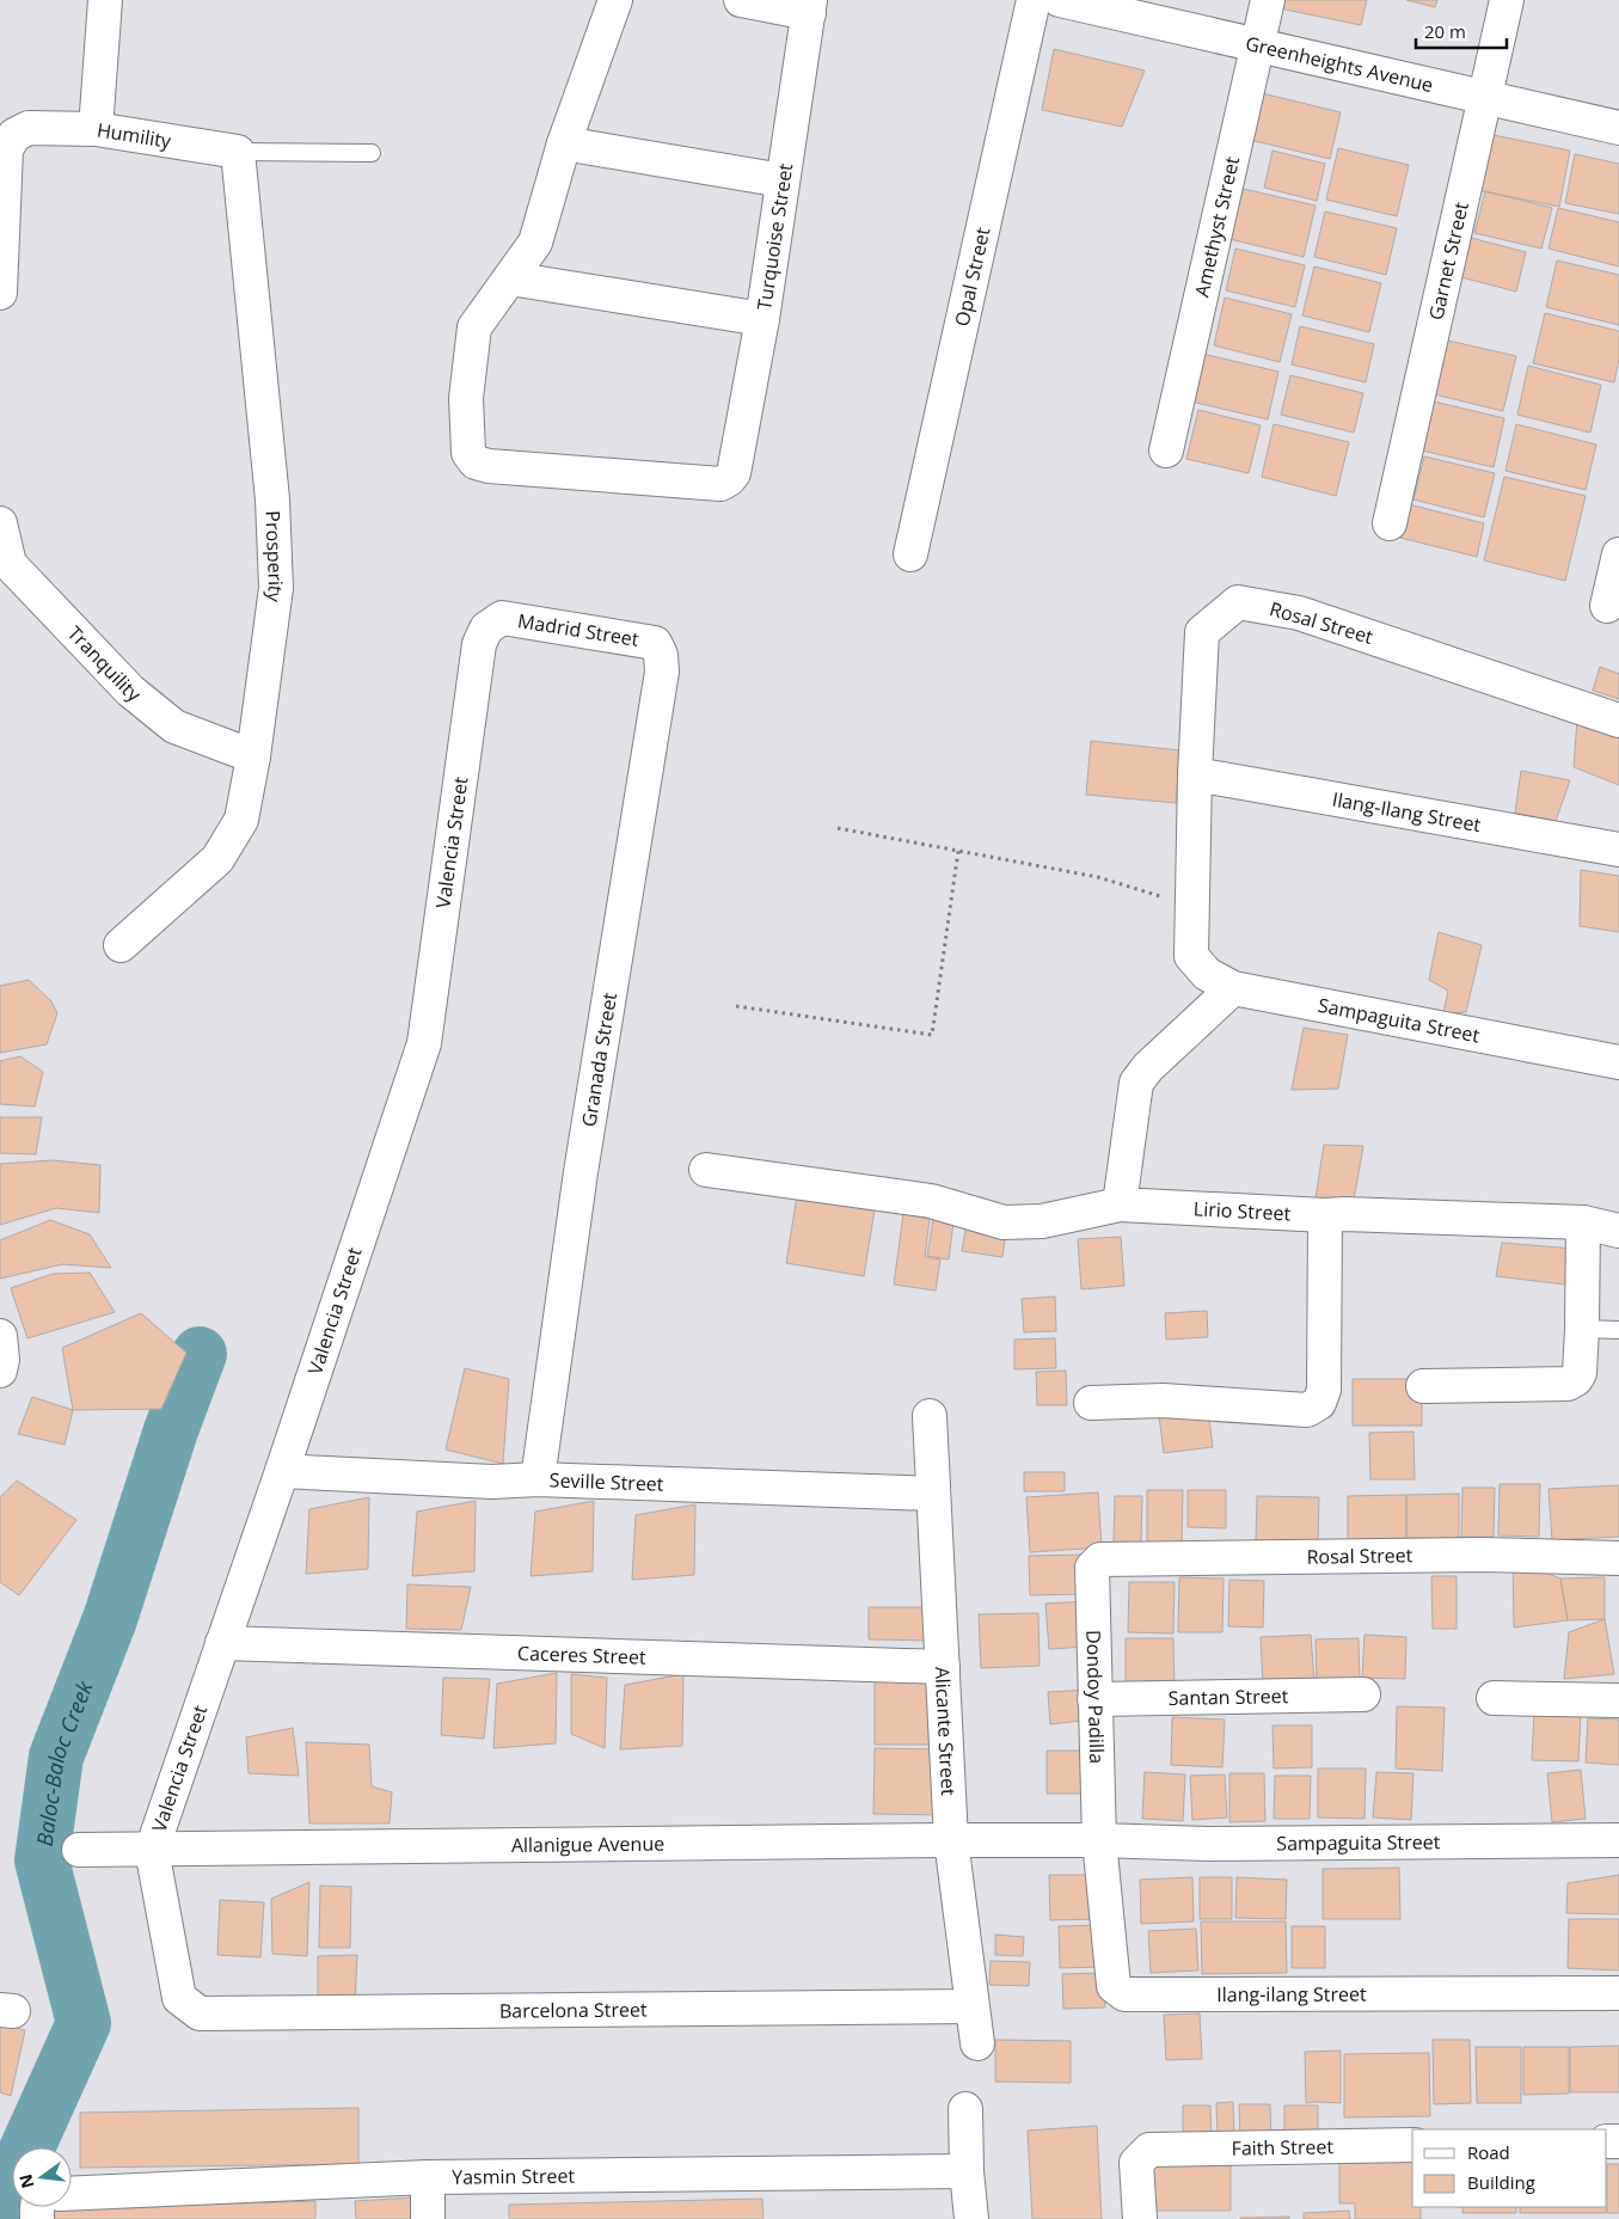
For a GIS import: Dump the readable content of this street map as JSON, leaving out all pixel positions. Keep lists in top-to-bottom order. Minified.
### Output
{"streets":{"street":["Greenheights Avenue","Humility","Amethyst Street","Turquoise Street","Garnet Street","Opal Street","Prosperity","Rosal Street","Madrid Street","Tranquility","Ilang-Ilang Street","Valencia Street","Sampaguita Street","Granada Street","Lirio Street","Seville Street","Caceres Street","Santan Street","Dondoy Padilla","Alicante Street","Allanigue Avenue","Ilang-ilang Street","Barcelona Street","Faith Street","Yasmin Street"]},"crossings":[["Greenheights Avenue","Amethyst Street"],["Greenheights Avenue","Garnet Street"],["Humility","Prosperity"],["Prosperity","Tranquility"],["Rosal Street","Ilang-Ilang Street"],["Rosal Street","Sampaguita Street"],["Rosal Street","Dondoy Padilla"],["Madrid Street","Valencia Street"],["Madrid Street","Granada Street"],["Valencia Street","Seville Street"],["Valencia Street","Caceres Street"],["Valencia Street","Allanigue Avenue"],["Valencia Street","Barcelona Street"],["Sampaguita Street","Dondoy Padilla"],["Sampaguita Street","Allanigue Avenue"],["Sampaguita Street","Ilang-ilang Street"],["Granada Street","Seville Street"],["Seville Street","Alicante Street"],["Caceres Street","Alicante Street"],["Santan Street","Dondoy Padilla"],["Dondoy Padilla","Allanigue Avenue"],["Dondoy Padilla","Ilang-ilang Street"],["Alicante Street","Allanigue Avenue"],["Alicante Street","Barcelona Street"],["Allanigue Avenue","Ilang-ilang Street"]],"water":["Baloc-Baloc Creek"],"legend":["Road","Building"],"scale_bar":"20 m","north":"left"}
